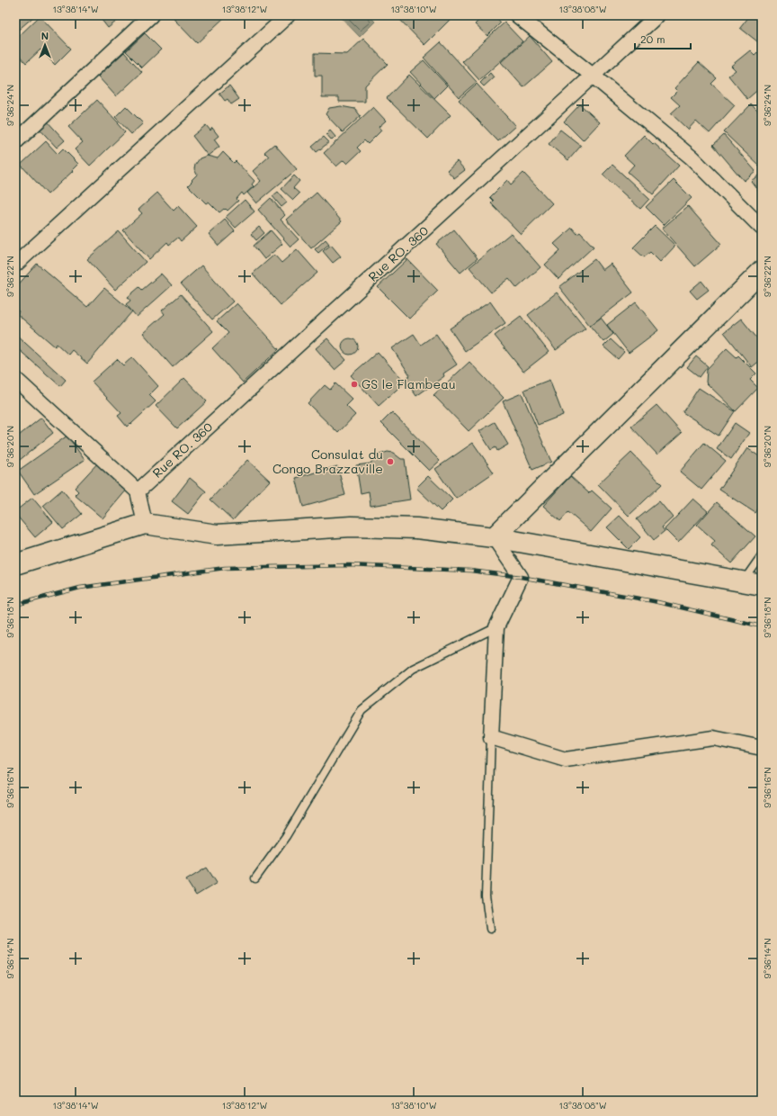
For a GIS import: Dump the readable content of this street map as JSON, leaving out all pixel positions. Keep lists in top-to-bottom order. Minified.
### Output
{"streets":{"street":["Rue RO. 360"]},"places":["GS le Flambeau","Consulat du Congo Brazzaville"],"scale_bar":"20 m","north":"top","coordinates":["13°38'14\"W","13°38'12\"W","13°38'10\"W","13°38'08\"W","9°36'24\"N","9°36'22\"N","9°36'20\"N","9°36'18\"N","9°36'16\"N","9°36'14\"N"]}
